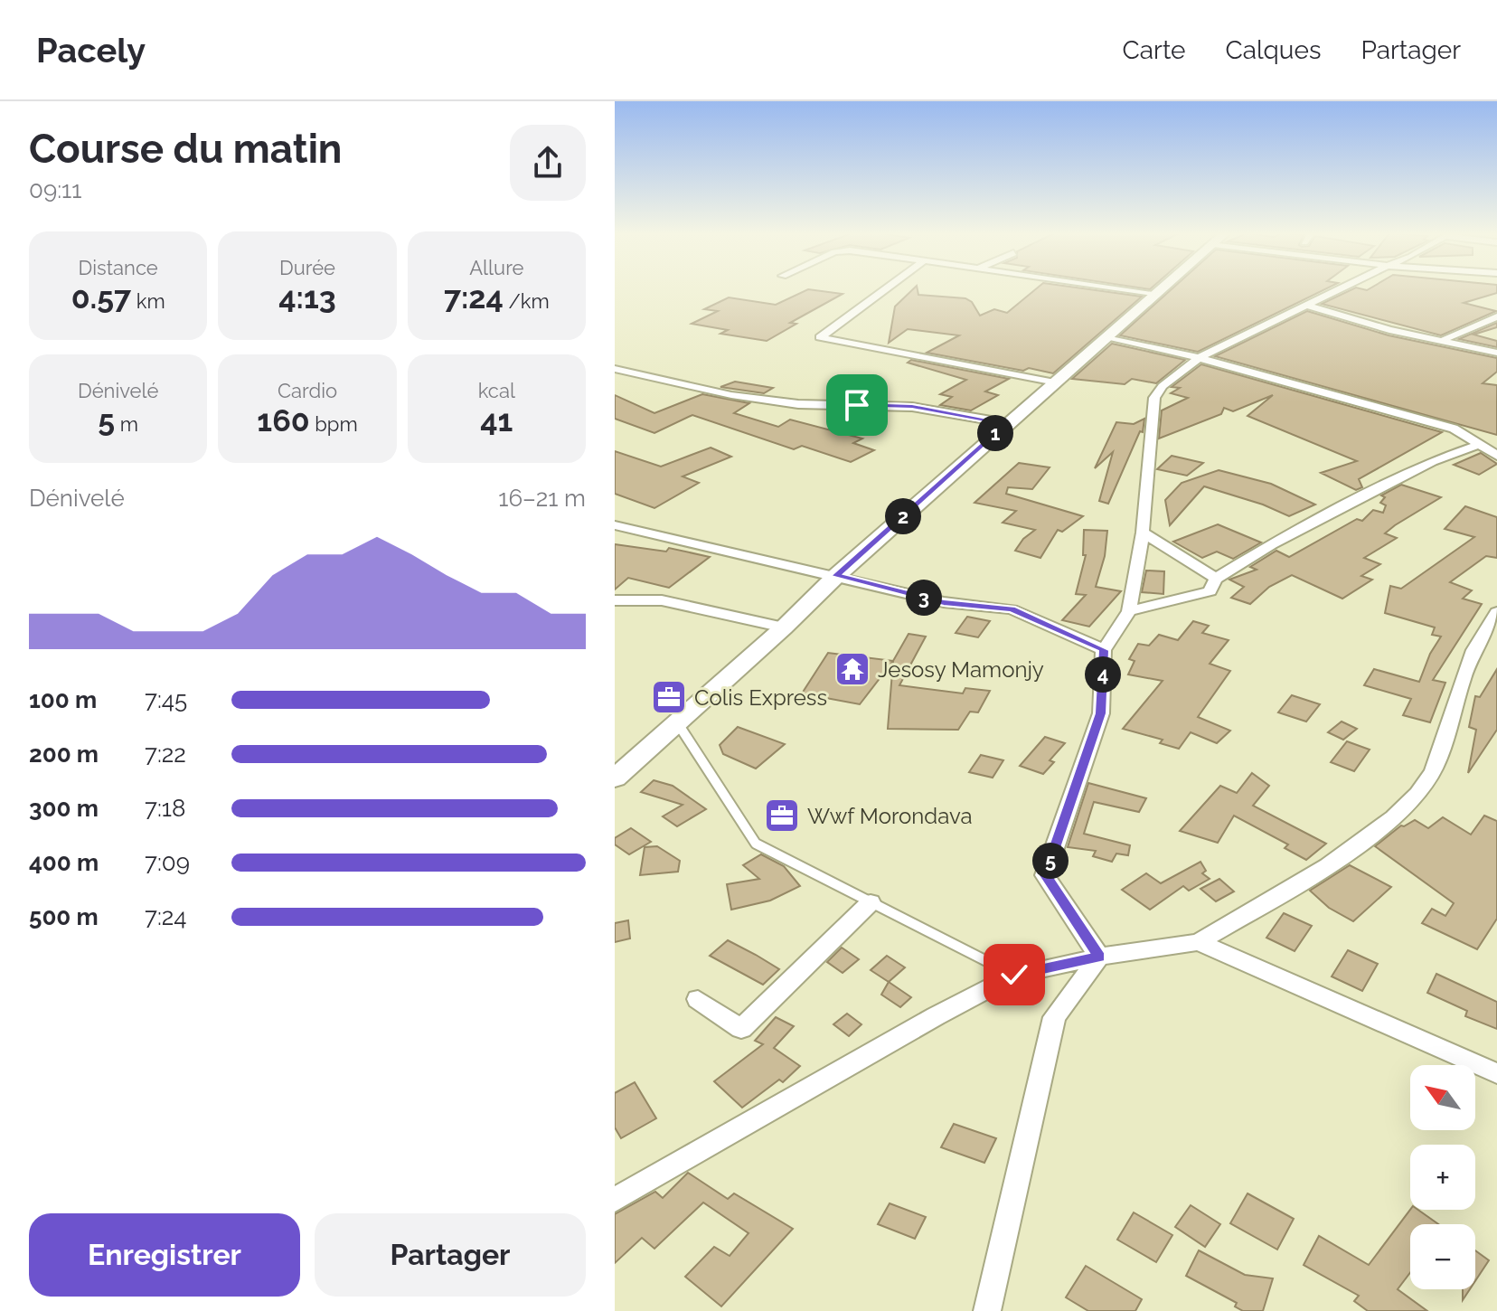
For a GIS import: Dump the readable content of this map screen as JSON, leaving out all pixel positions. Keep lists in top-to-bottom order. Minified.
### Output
{"places":{"temple":["Jesosy Mamonjy"],"office":["Colis Express","Wwf Morondava"]},"north":"top left","page":{"header":"Pacely","nav":["Carte","Calques","Partager"],"heading":["Course du matin","09:11"],"stats":[["Distance","0.57 km"],["Durée","4:13"],["Allure","7:24 /km"],["Dénivelé","5 m"],["Cardio","160 bpm"],["kcal","41"]],"pins":["1","2","3","4","5"],"chart":["Dénivelé","16–21 m"],"list":[{"name":"100 m","note":"7:45"},{"name":"200 m","note":"7:22"},{"name":"300 m","note":"7:18"},{"name":"400 m","note":"7:09"},{"name":"500 m","note":"7:24"}],"map_buttons":["+","−"],"buttons":["Enregistrer","Partager"]}}
